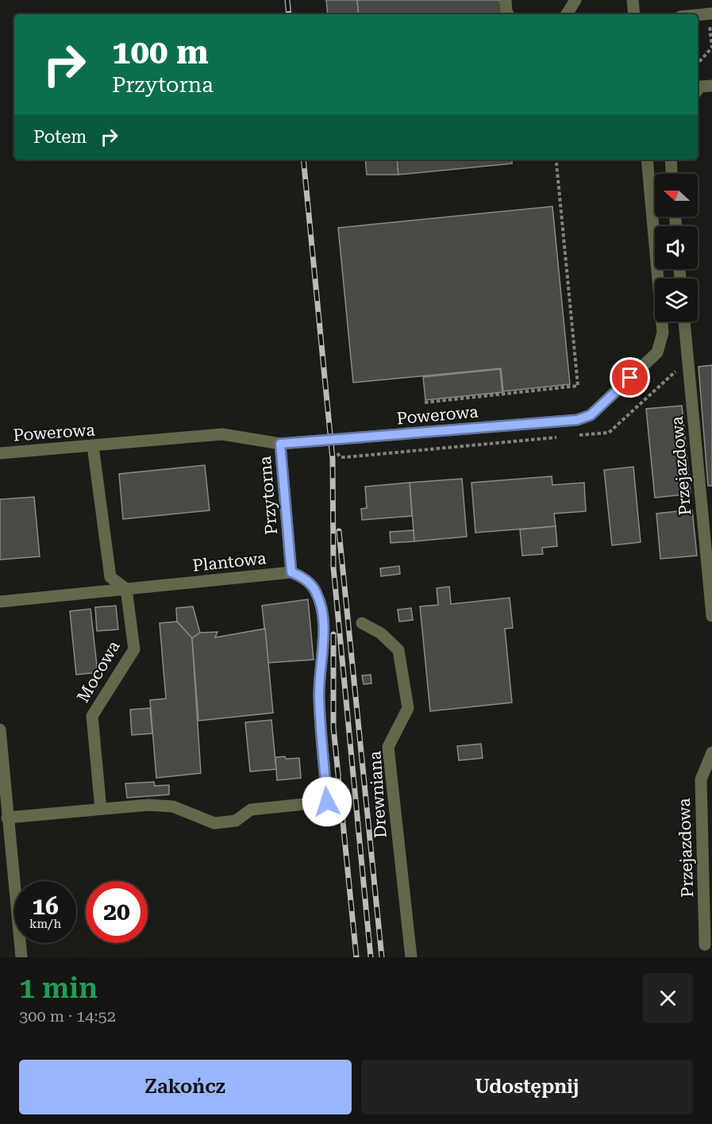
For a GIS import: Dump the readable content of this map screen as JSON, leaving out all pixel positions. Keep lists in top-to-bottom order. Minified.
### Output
{"streets":{"street":["Powerowa","Przejazdowa","Przytorna","Plantowa","Mocowa","Drewniana"]},"crossings":[["Powerowa","Przytorna"],["Przytorna","Plantowa"],["Plantowa","Mocowa"]],"north":"left","page":{"turn":["100 m","Przytorna"],"then":"Potem","speed":"16 km/h","limit":"20","heading":["1 min","300 m · 14:52"],"buttons":["Zakończ","Udostępnij"]}}
